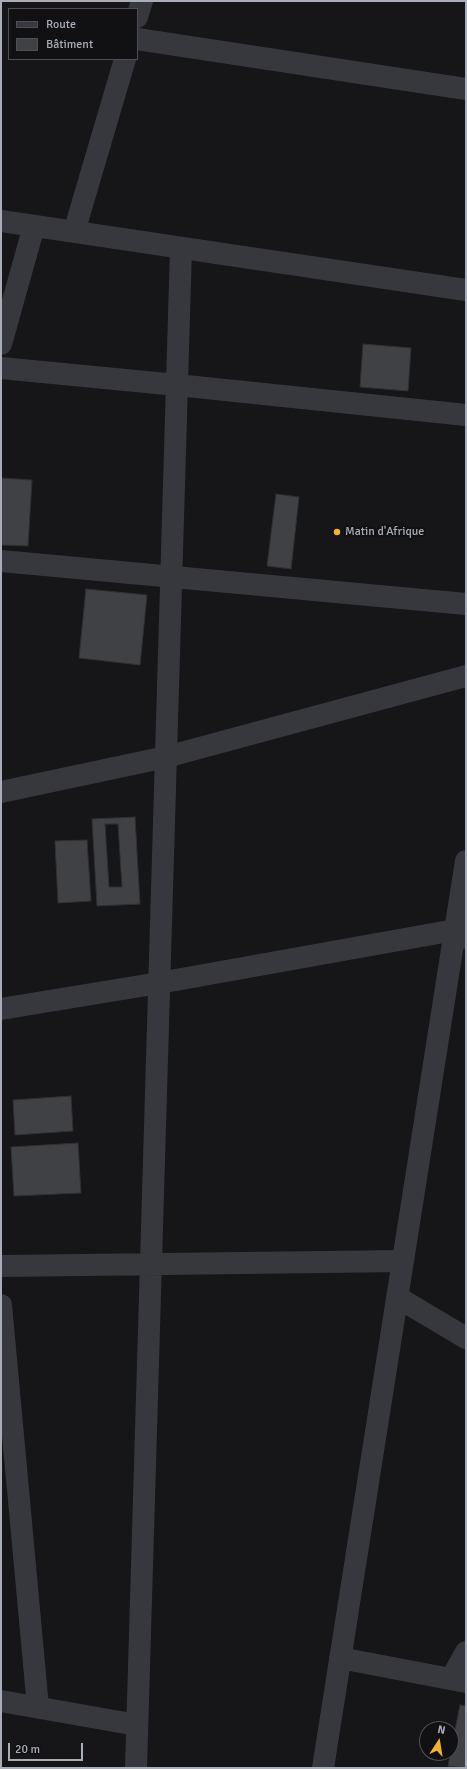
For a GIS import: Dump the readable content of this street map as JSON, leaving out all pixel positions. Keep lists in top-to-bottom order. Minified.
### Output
{"places":["Matin d'Afrique"],"legend":["Route","Bâtiment"],"scale_bar":"20 m","north":"top"}
